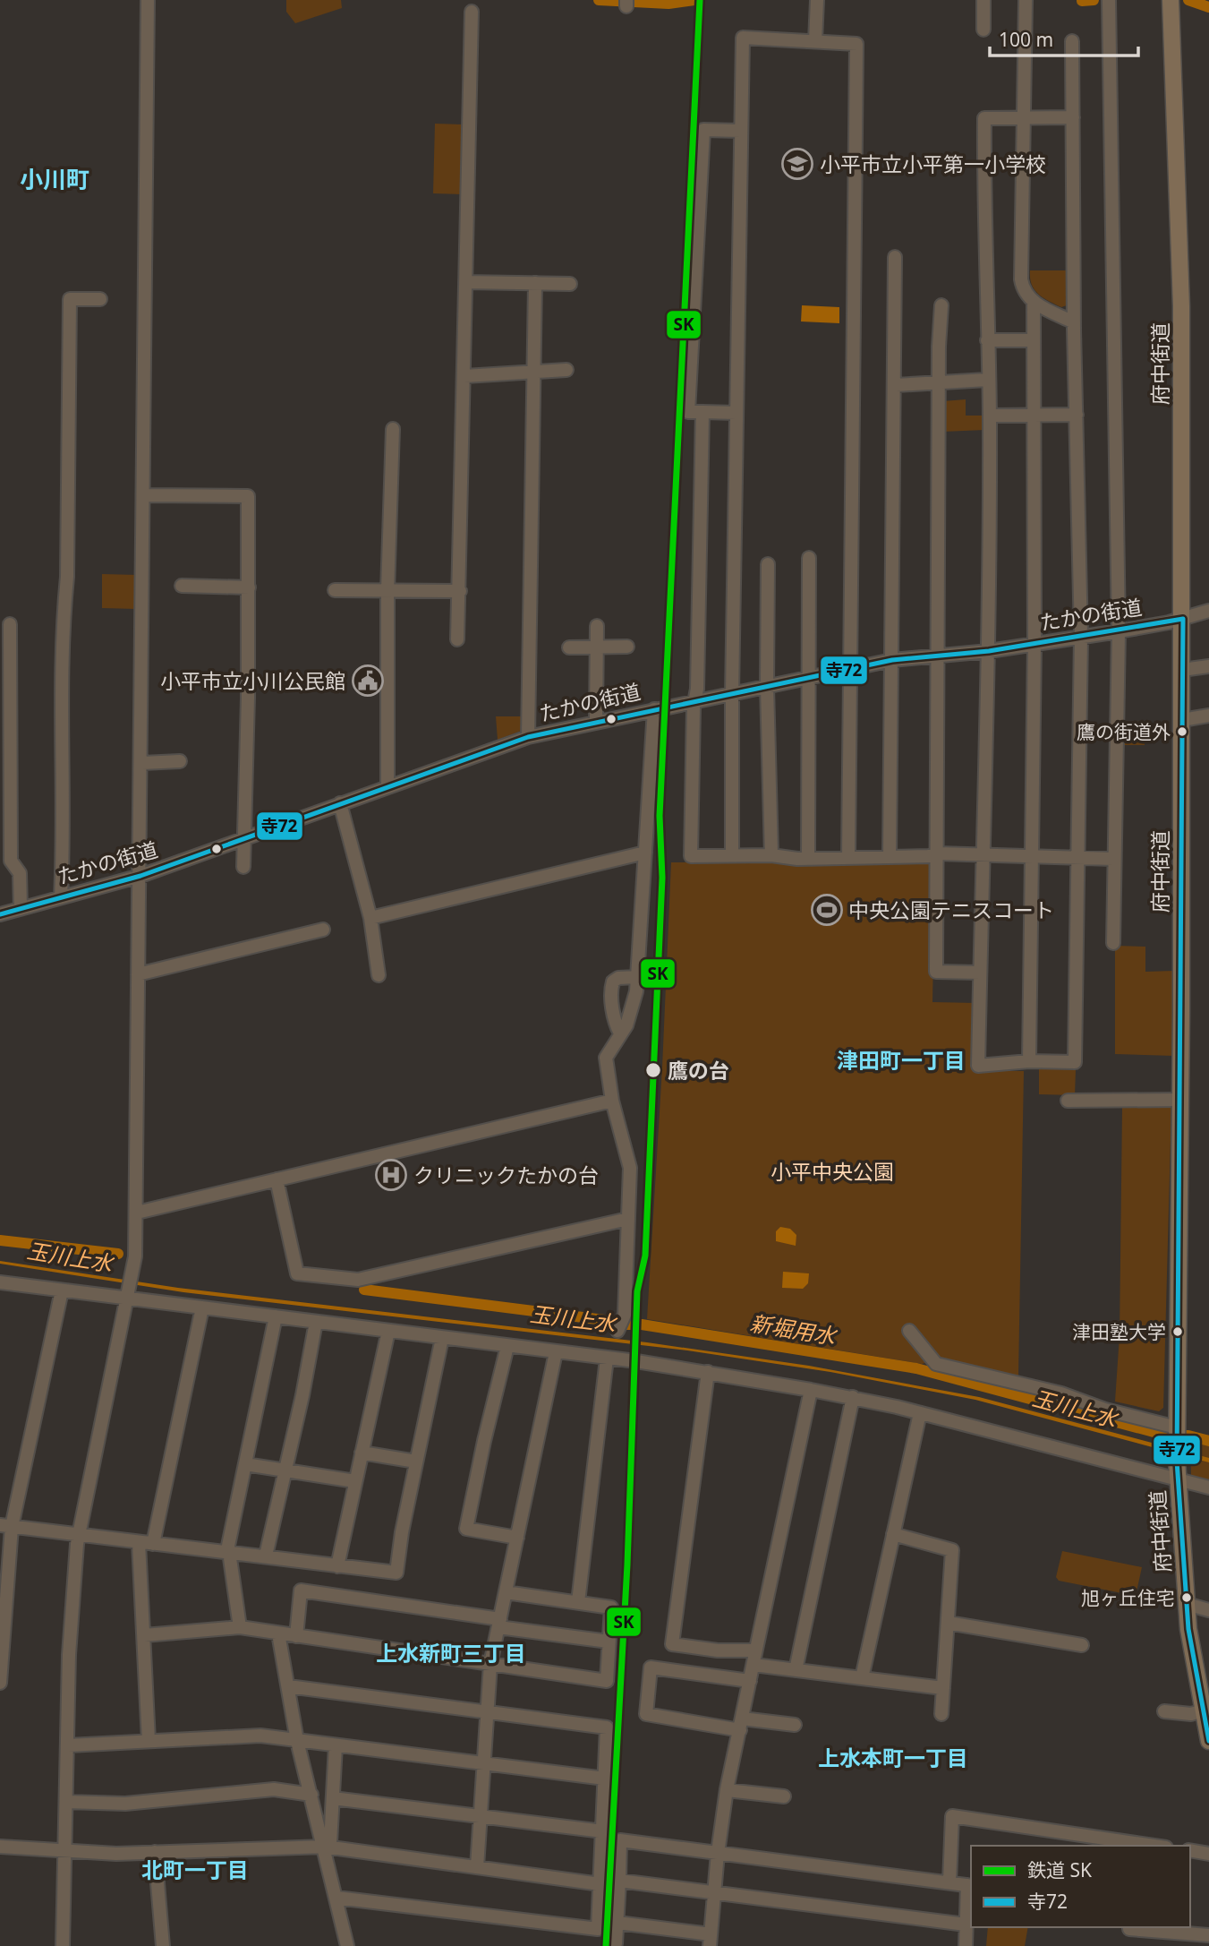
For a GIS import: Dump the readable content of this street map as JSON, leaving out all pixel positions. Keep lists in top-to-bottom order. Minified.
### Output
{"streets":{"main road":["府中街道"],"street":["たかの街道"]},"crossings":[["府中街道","たかの街道"]],"districts":["小川町","津田町一丁目","上水新町三丁目","上水本町一丁目","北町一丁目"],"water":["玉川上水","新堀用水"],"parks":["小平中央公園"],"places":{"school or university":["小平市立小平第一小学校"],"public building":["小平市立小川公民館"],"other":["鷹の街道外","鷹の台","津田塾大学","旭ヶ丘住宅"],"sports":["中央公園テニスコート"],"hospital":["クリニックたかの台"]},"lines":["rail line SK","transit line 寺72"],"legend":["鉄道 SK","寺72"],"scale_bar":"100 m"}
